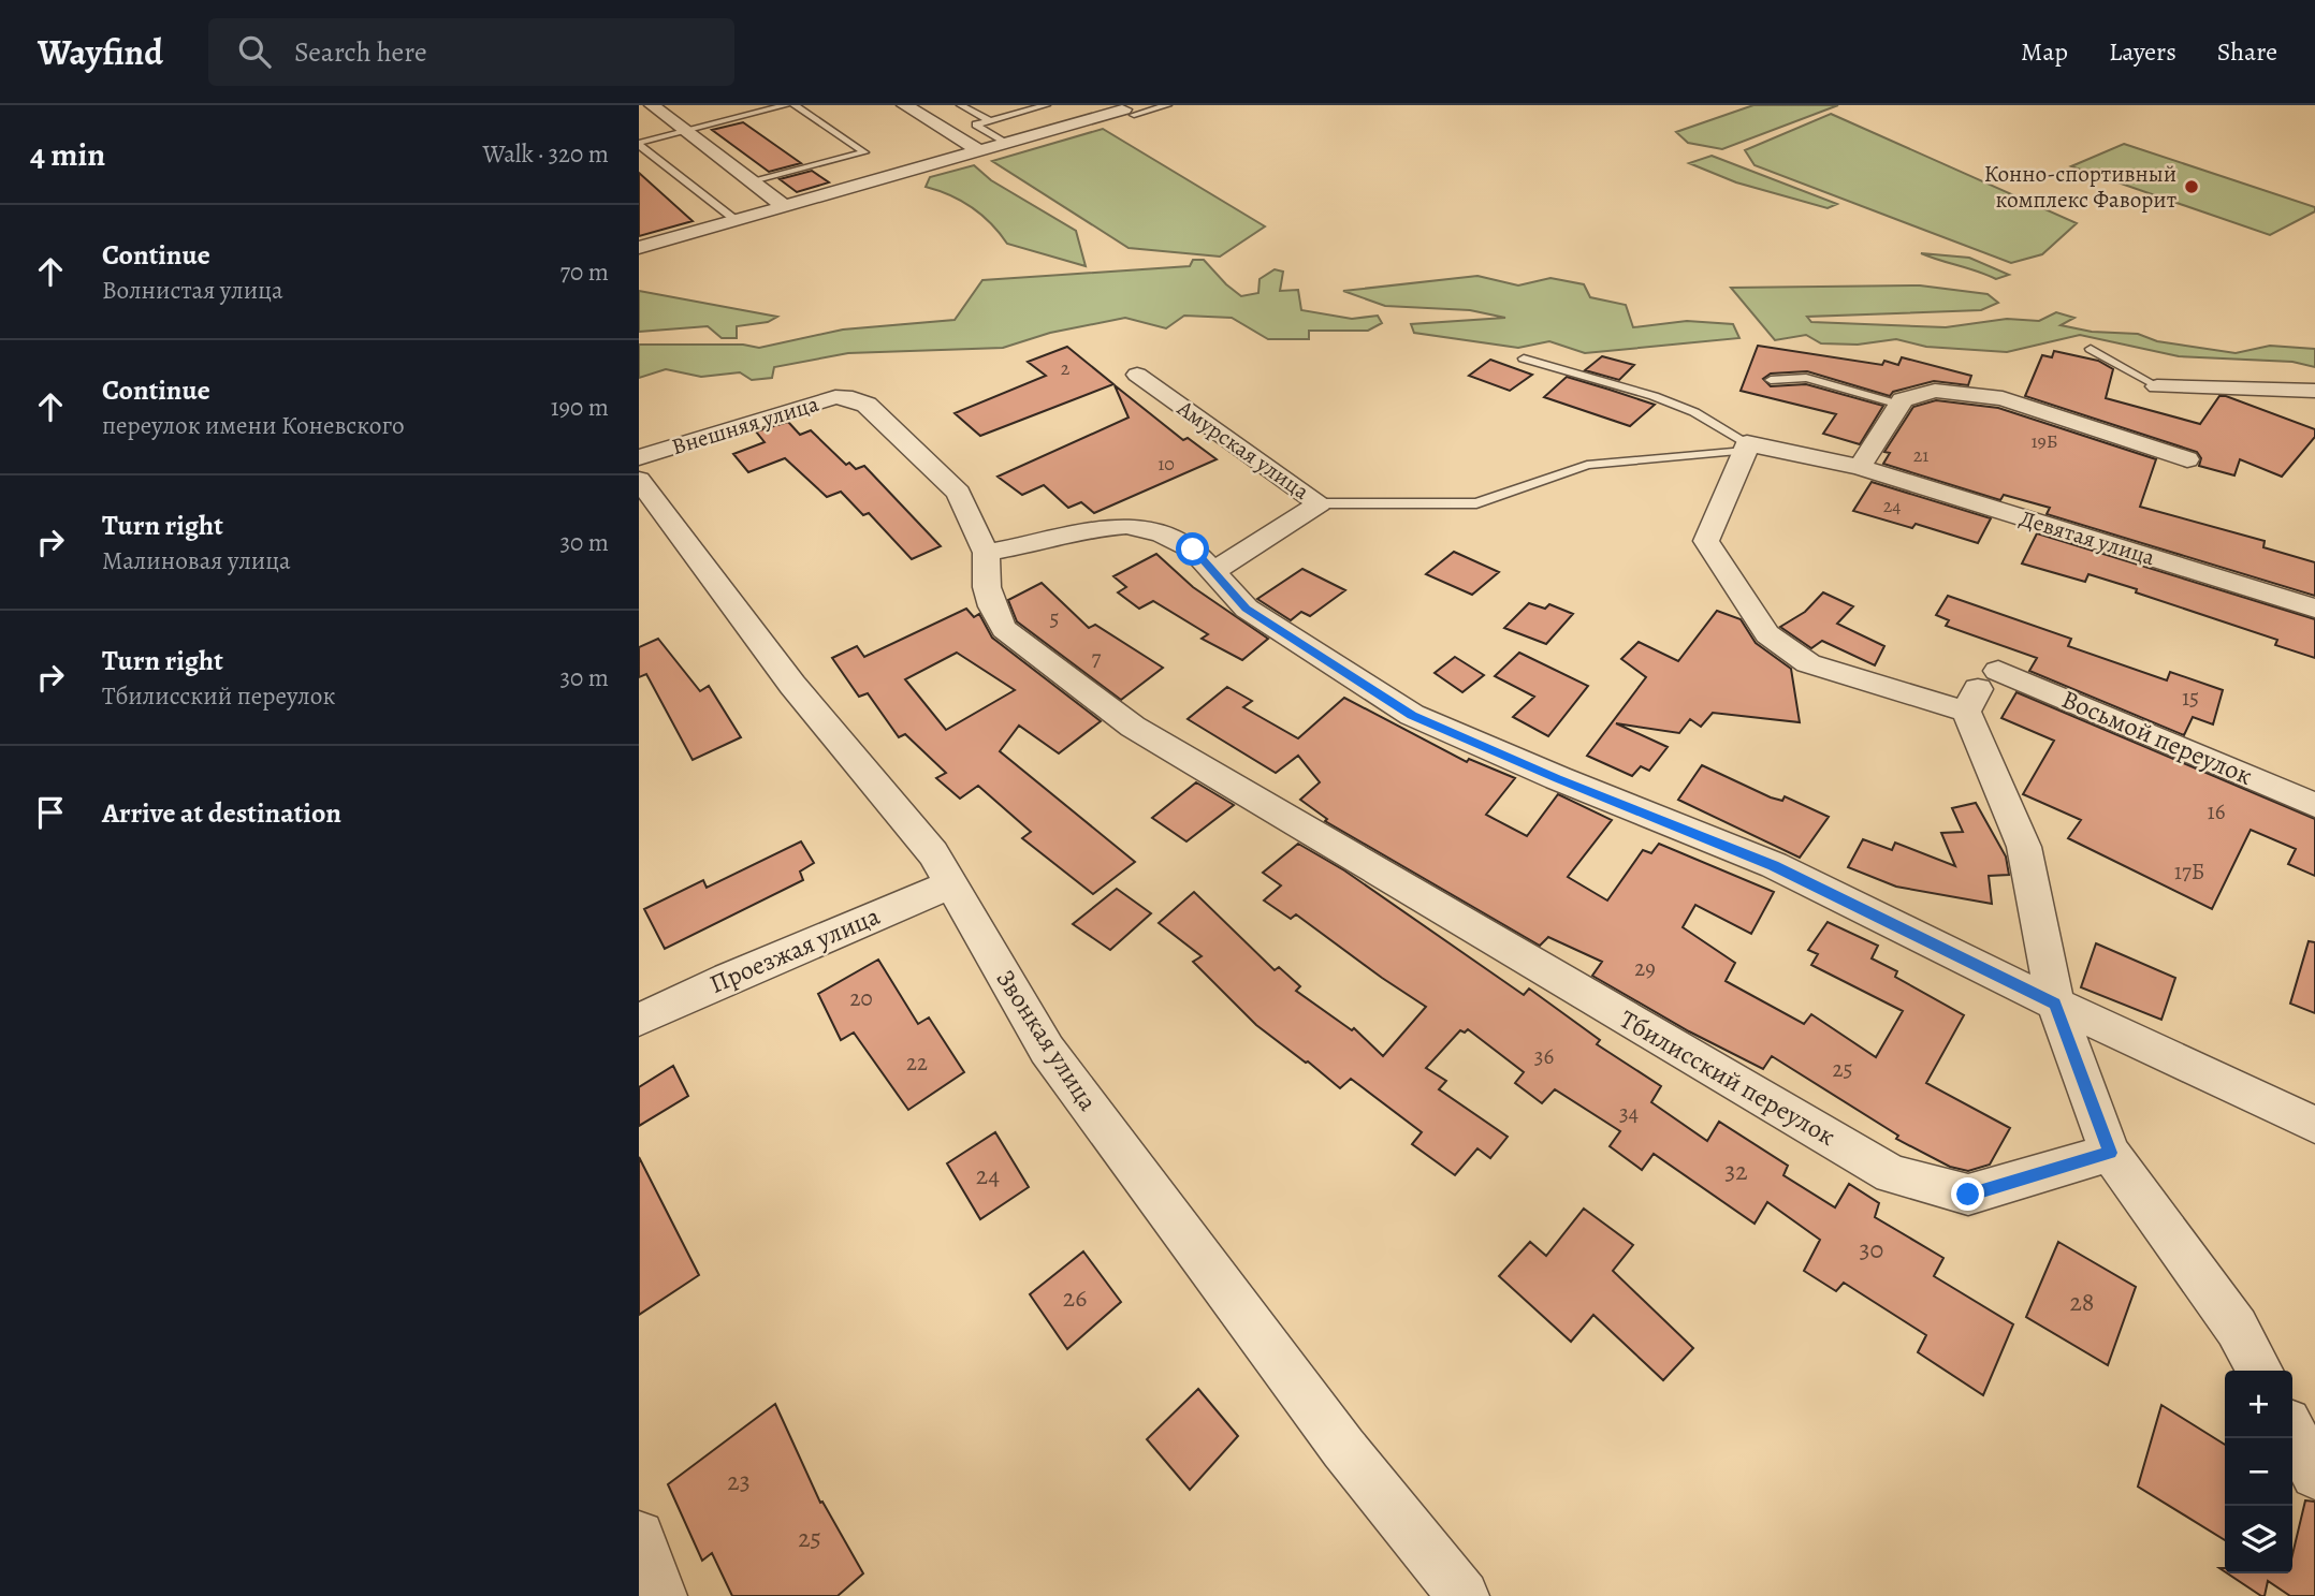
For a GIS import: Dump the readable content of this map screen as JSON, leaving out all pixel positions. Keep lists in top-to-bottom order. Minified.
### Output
{"streets":{"street":["Внешняя улица","Амурская улица","Девятая улица","Восьмой переулок","Проезжая улица","Звонкая улица","Тбилисский переулок"]},"crossings":[["Внешняя улица","Тбилисский переулок"],["Девятая улица","Восьмой переулок"],["Проезжая улица","Звонкая улица"]],"places":["Конно-спортивный комплекс Фаворит"],"house_numbers":["2","19Б","21","10","24","5","7","15","16","17Б","29","20","36","22","25","34","32","24","30","26","28","23","25"],"page":{"header":"Wayfind","search":"Search here","nav":["Map","Layers","Share"],"heading":["4 min","Walk · 320 m"],"list":[["Continue","Волнистая улица","70 m"],["Continue","переулок имени Коневского","190 m"],["Turn right","Малиновая улица","30 m"],["Turn right","Тбилисский переулок","30 m"],"Arrive at destination"],"map_buttons":["+","−"]}}
